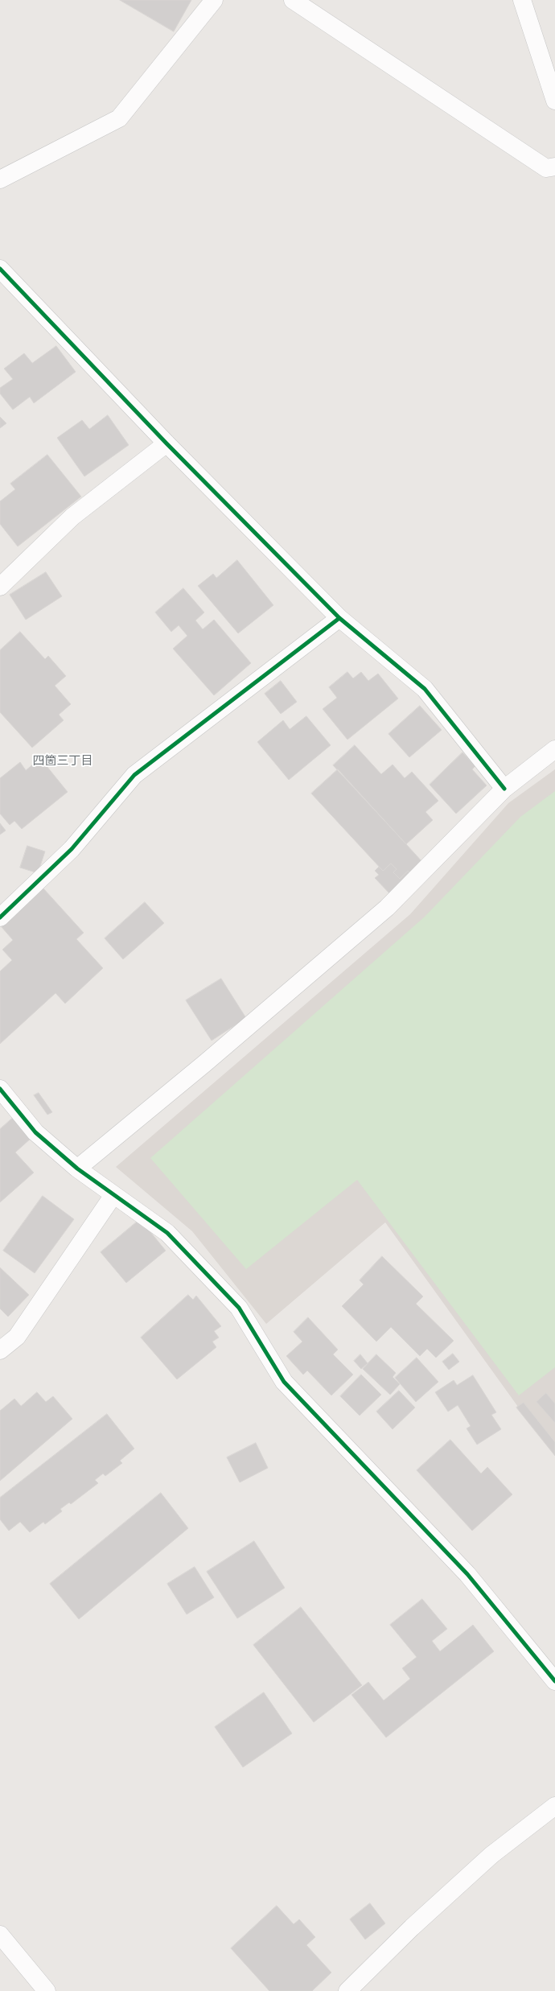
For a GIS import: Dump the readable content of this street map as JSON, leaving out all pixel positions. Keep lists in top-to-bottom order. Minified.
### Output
{"districts":["四箇三丁目"]}
